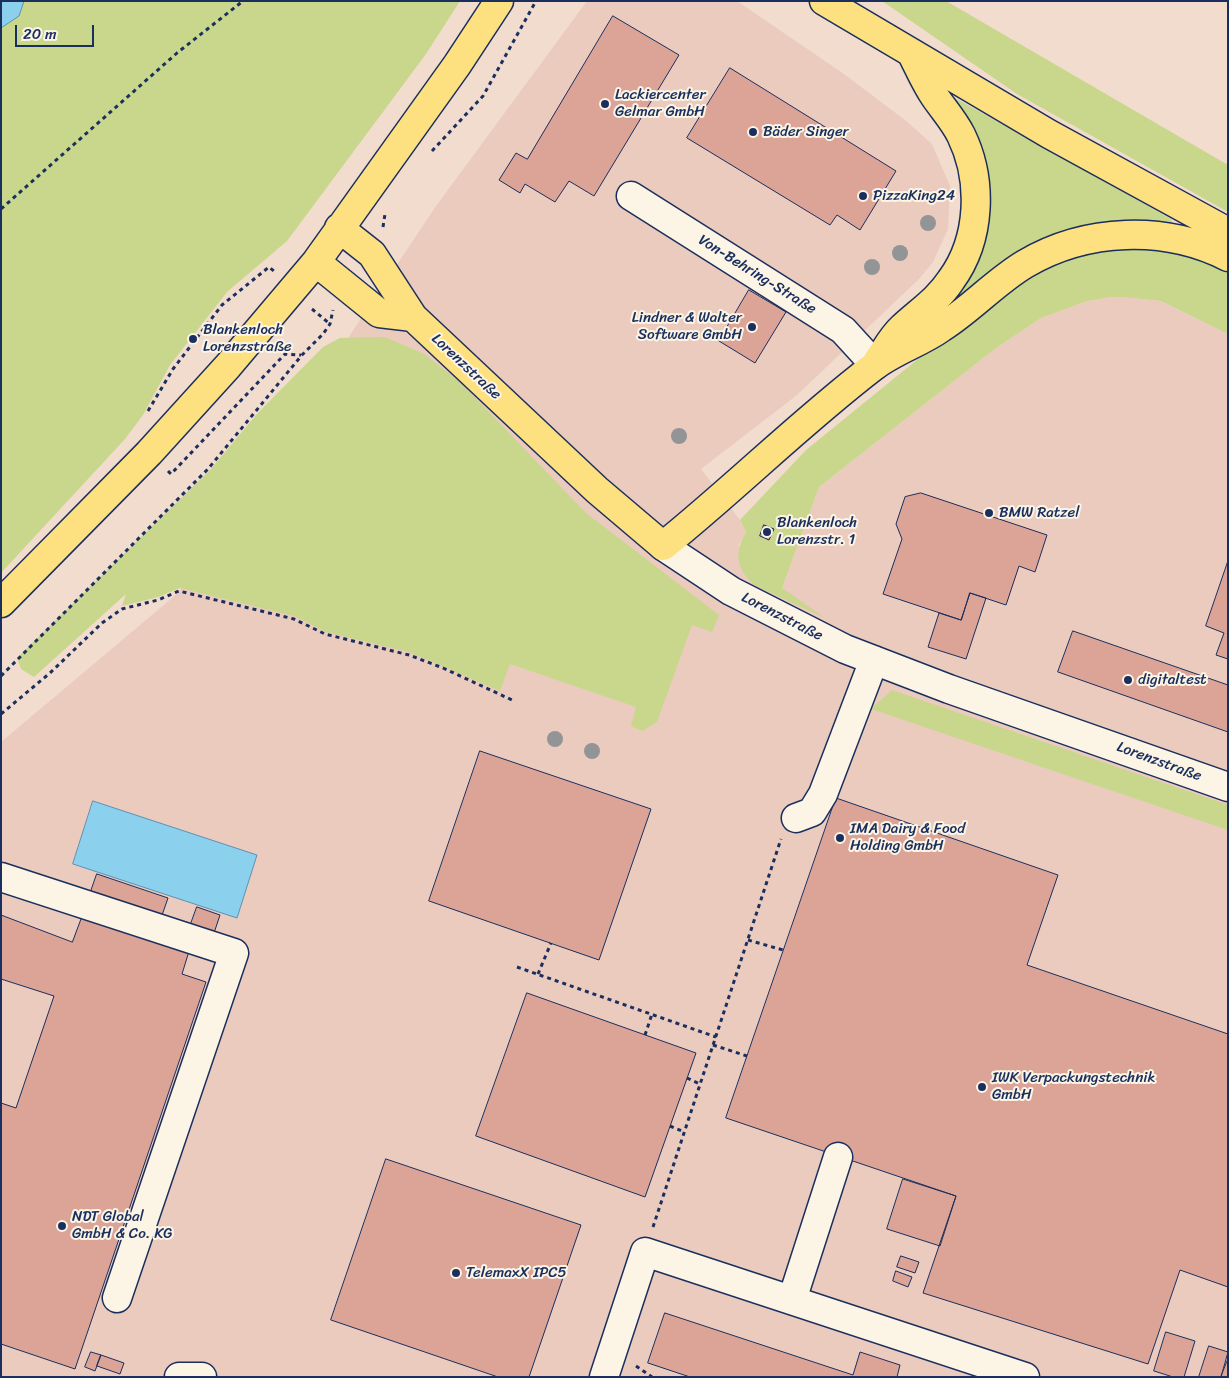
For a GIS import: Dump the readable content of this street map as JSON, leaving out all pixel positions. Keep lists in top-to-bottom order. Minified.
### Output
{"streets":{"main road":["Lorenzstraße"],"street":["Von-Behring-Straße"]},"places":["Lackiercenter Gelmar GmbH","Bäder Singer","PizzaKing24","Lindner & Walter Software GmbH","Blankenloch Lorenzstraße","BMW Ratzel","Blankenloch Lorenzstr. 1","digitaltest","IMA Dairy & Food Holding GmbH","IWK Verpackungstechnik GmbH","NDT Global GmbH & Co. KG","TelemaxX IPC5"],"scale_bar":"20 m"}
